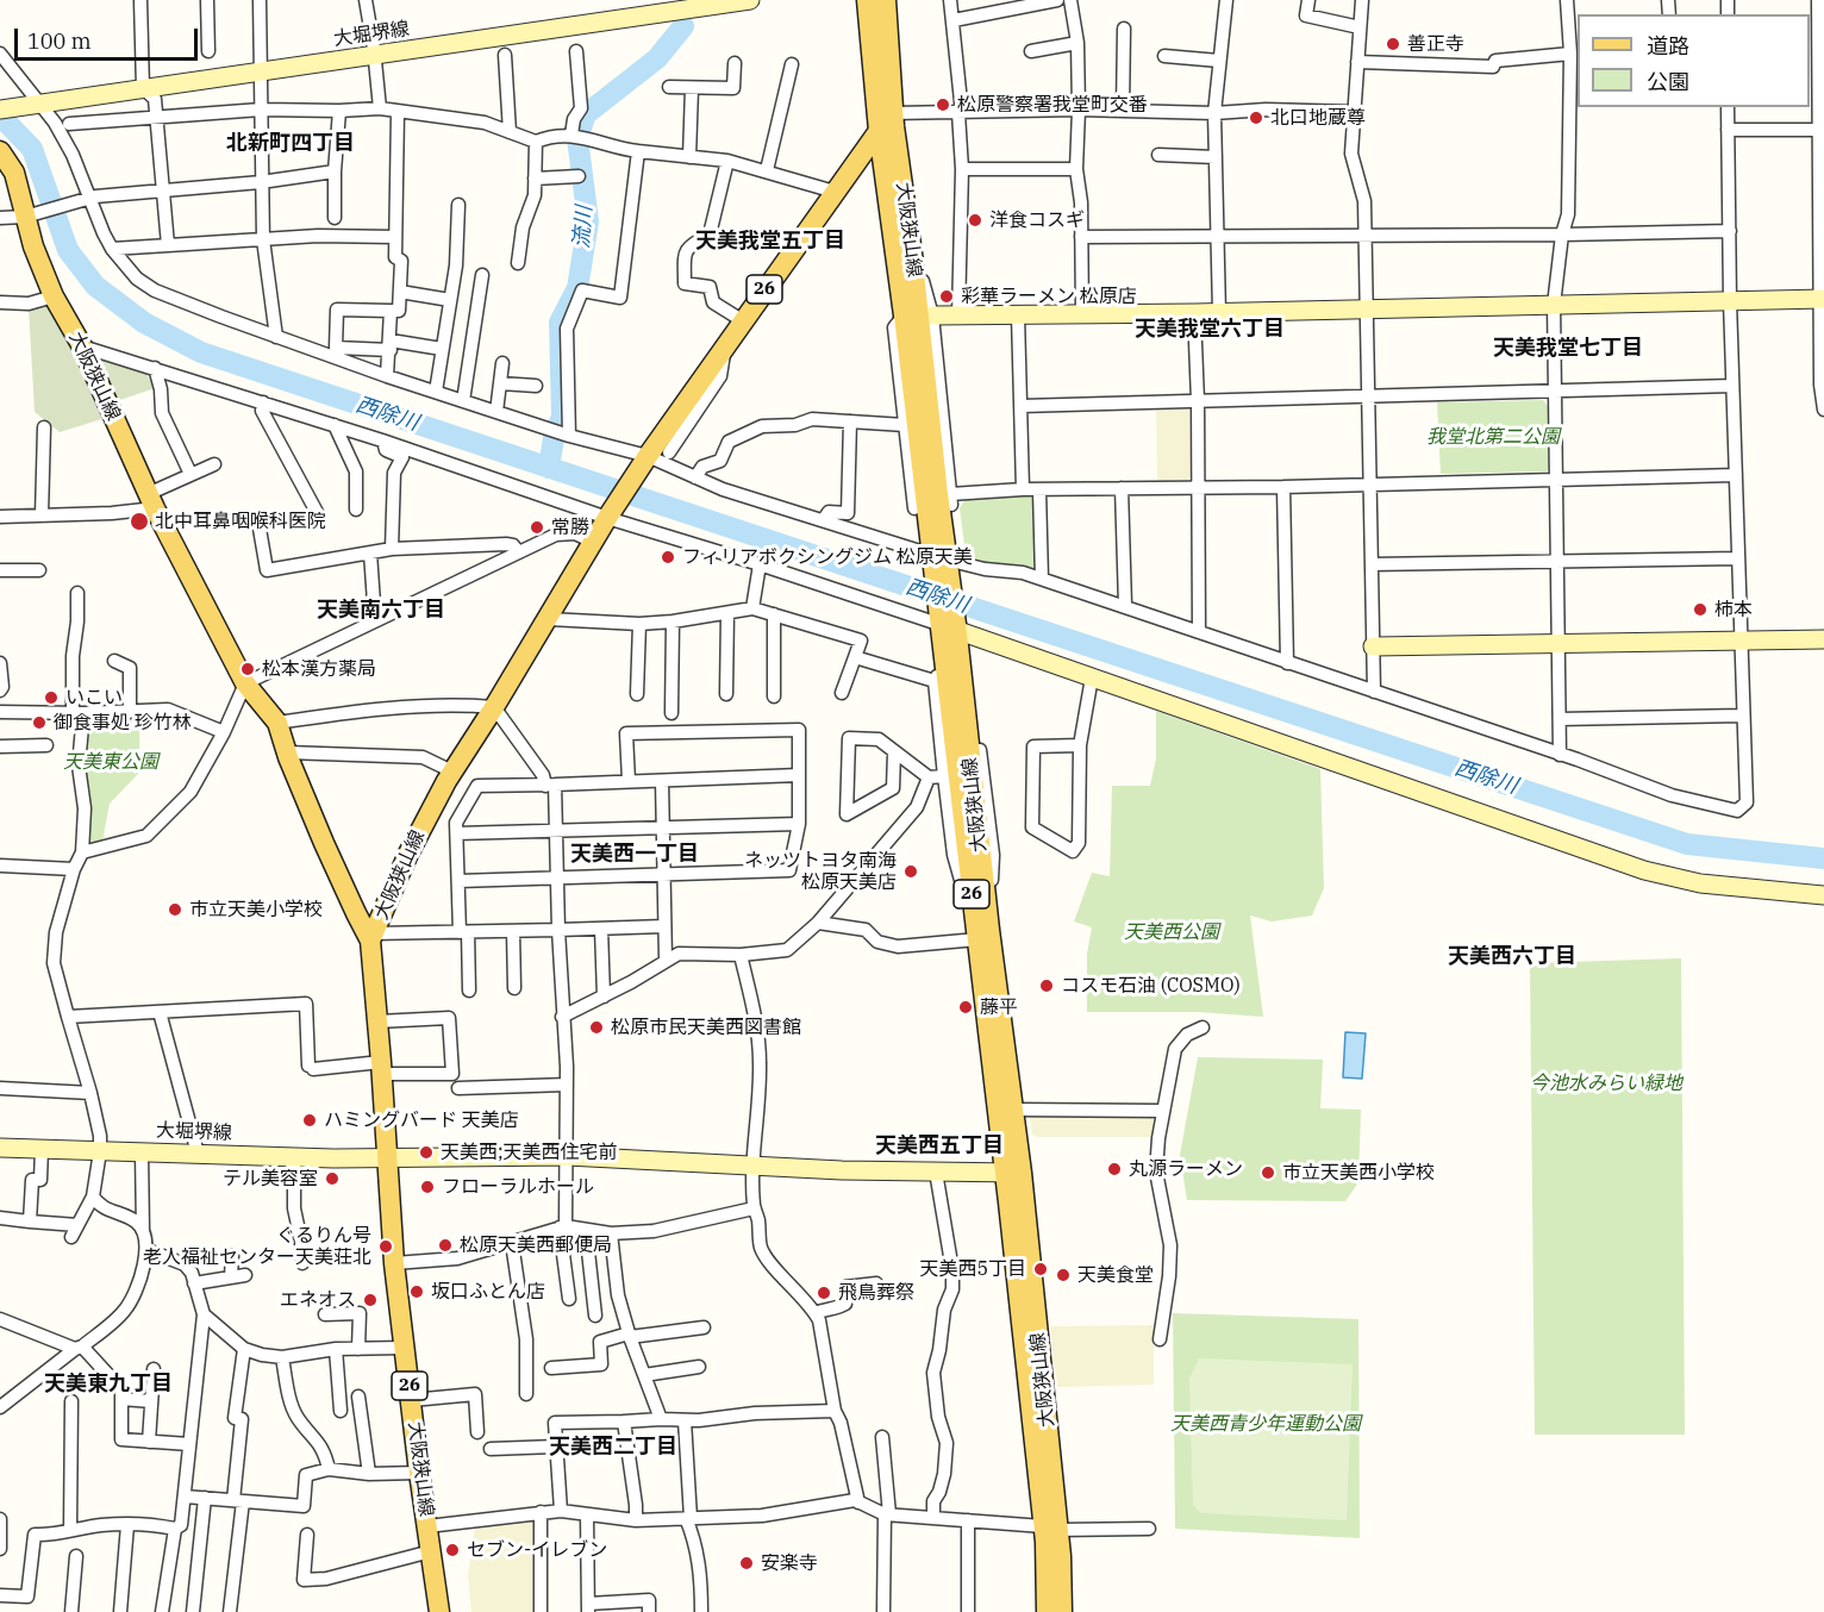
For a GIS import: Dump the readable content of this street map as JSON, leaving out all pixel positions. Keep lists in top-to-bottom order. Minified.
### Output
{"streets":{"main road":["大阪狭山線","26"],"street":["大堀堺線"]},"crossings":[["大堀堺線","大阪狭山線"]],"districts":["北新町四丁目","天美我堂五丁目","天美我堂六丁目","天美我堂七丁目","天美南六丁目","天美西一丁目","天美西六丁目","天美西五丁目","天美東九丁目","天美西二丁目"],"water":["流川","西除川"],"parks":["我堂北第二公園","天美東公園","天美西公園","今池水みらい緑地","天美西青少年運動公園"],"places":["善正寺","松原警察署我堂町交番","北口地蔵尊","洋食コスギ","彩華ラーメン 松原店","北中耳鼻咽喉科医院","常勝","フィリアボクシングジム 松原天美","柿本","松本漢方薬局","いこい","御食事処 珍竹林","ネッツトヨタ南海 松原天美店","市立天美小学校","コスモ石油 (COSMO)","藤平","松原市民天美西図書館","ハミングバード 天美店","天美西;天美西住宅前","丸源ラーメン","市立天美西小学校","テル美容室","フローラルホール","松原天美西郵便局","ぐるりん号 老人福祉センター天美荘北","天美西5丁目","天美食堂","坂口ふとん店","飛鳥葬祭","エネオス","セブン-イレブン","安楽寺"],"legend":["道路","公園"],"scale_bar":"100 m"}
